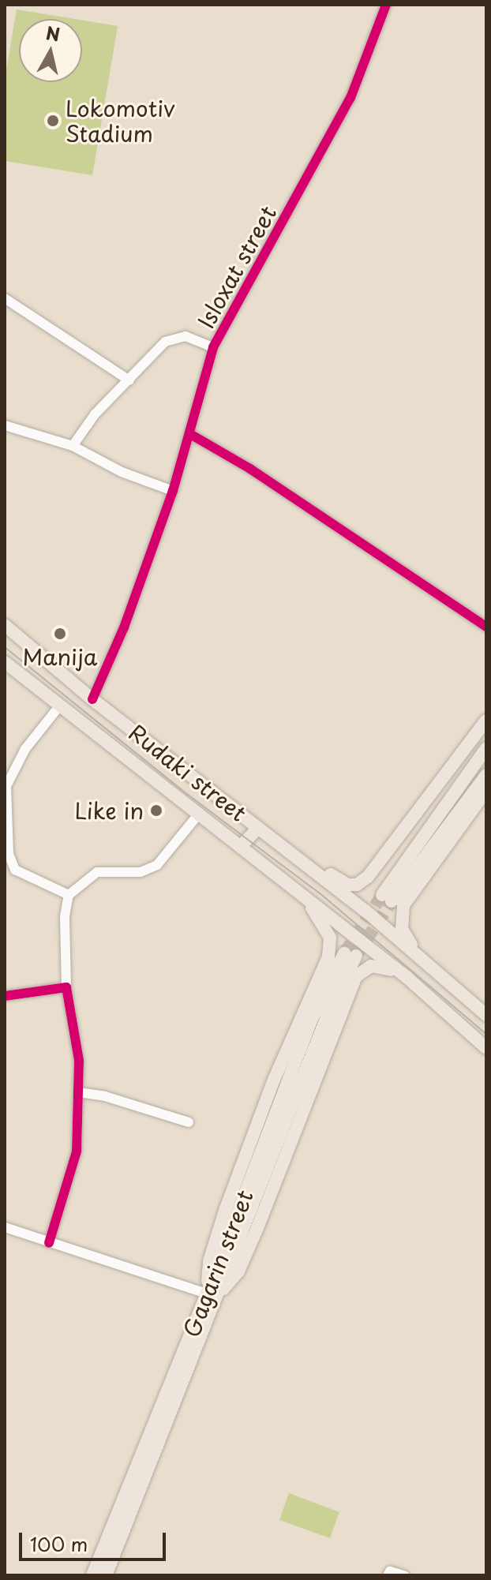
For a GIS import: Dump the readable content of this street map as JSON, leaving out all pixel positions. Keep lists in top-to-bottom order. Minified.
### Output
{"streets":{"main road":["Rudaki street","Gagarin street"],"street":["Isloxat street"]},"crossings":[["Isloxat street","Rudaki street"]],"places":["Lokomotiv Stadium","Manija","Like in"],"scale_bar":"100 m","north":"top"}
